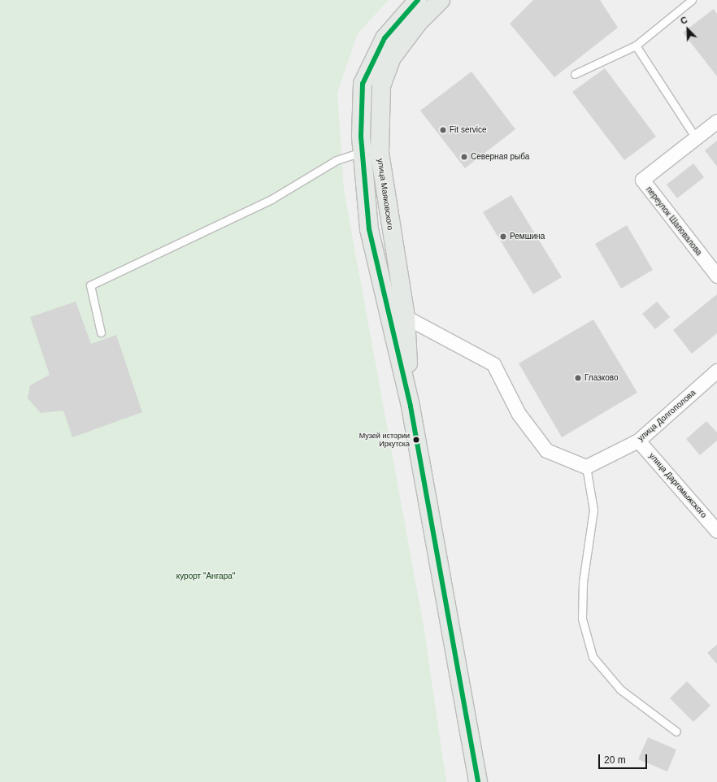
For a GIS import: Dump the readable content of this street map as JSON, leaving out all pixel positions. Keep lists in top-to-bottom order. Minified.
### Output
{"streets":{"main road":["улица Маяковского"],"street":["переулок Шаповалова","улица Долгополова","улица Даргомыжского"]},"crossings":[["улица Долгополова","улица Даргомыжского"]],"parks":["курорт \"Ангара\""],"places":["Fit service","Северная рыба","Ремшина","Глазково","Музей истории Иркутска"],"scale_bar":"20 m","north":"top left"}
